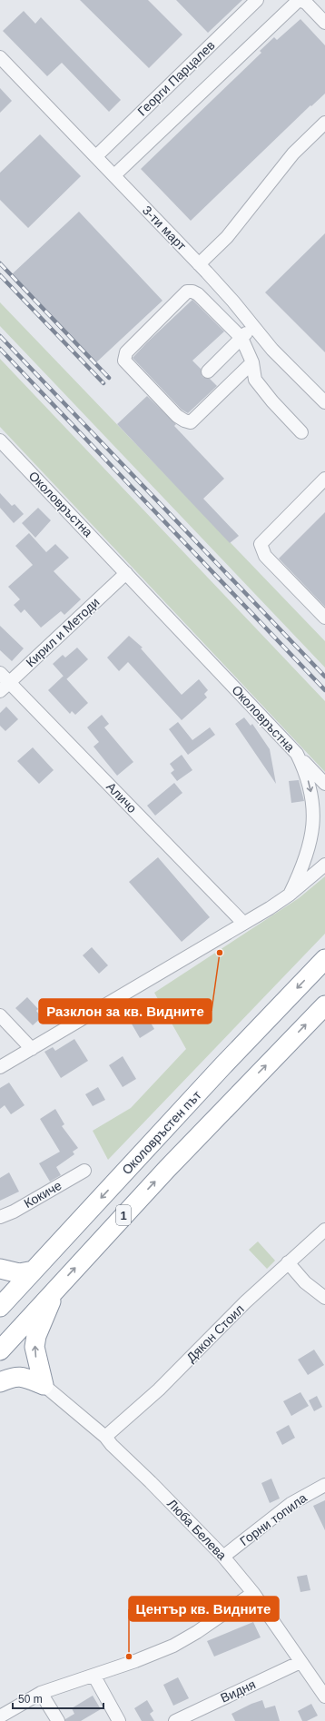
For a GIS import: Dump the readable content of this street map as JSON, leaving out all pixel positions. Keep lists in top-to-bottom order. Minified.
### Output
{"streets":{"highway":["Околовръстен път","1"],"street":["Георги Парцалев","3-ти март","Околовръстна","Кирил и Методи","Аличо","Кокиче","Дякон Стоил","Горни топила","Люба Белева","Видня"]},"crossings":[["Георги Парцалев","3-ти март"],["Околовръстна","Кирил и Методи"],["Кирил и Методи","Аличо"],["Дякон Стоил","Люба Белева"],["Горни топила","Люба Белева"],["Люба Белева","Видня"]],"places":["Разклон за кв. Видните","Център кв. Видните"],"scale_bar":"50 m"}
